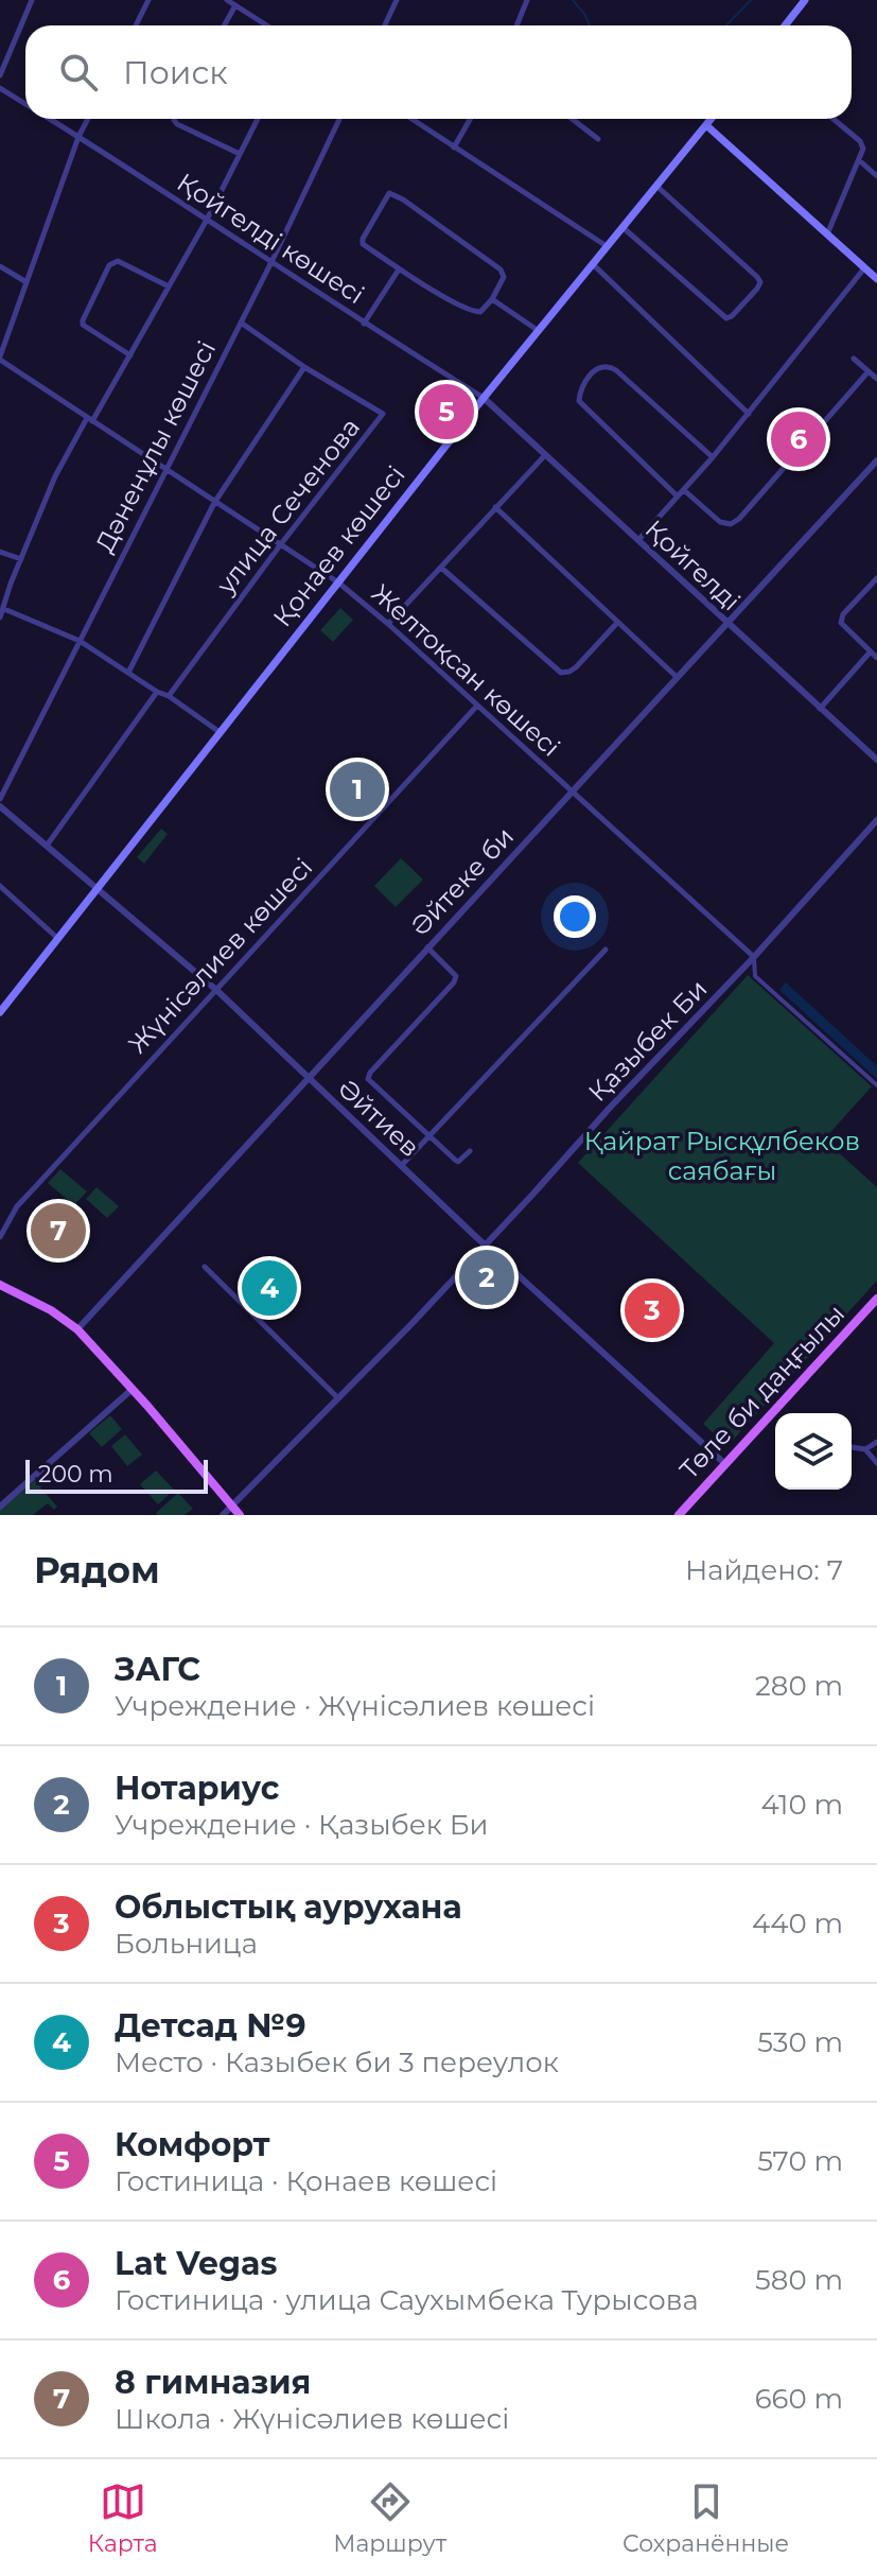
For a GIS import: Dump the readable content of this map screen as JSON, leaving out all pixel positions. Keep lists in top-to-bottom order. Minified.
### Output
{"streets":{"main road":["Қонаев көшесі","Төле би даңғылы"],"street":["Қойгелді көшесі","Дәненұлы көшесі","улица Сеченова","Қойгелді","Желтоқсан көшесі","Әйтеке би","Жүнісәлиев көшесі","Қазыбек Би","Әйтиев"]},"crossings":[["Қойгелді көшесі","Дәненұлы көшесі"],["Қойгелді көшесі","Қонаев көшесі"],["Қойгелді көшесі","Қойгелді"],["Дәненұлы көшесі","улица Сеченова"],["Дәненұлы көшесі","Желтоқсан көшесі"],["улица Сеченова","Желтоқсан көшесі"],["Қонаев көшесі","Қойгелді"],["Қонаев көшесі","Желтоқсан көшесі"],["Қонаев көшесі","Әйтиев"],["Қойгелді","Әйтеке би"],["Желтоқсан көшесі","Әйтеке би"],["Желтоқсан көшесі","Жүнісәлиев көшесі"],["Желтоқсан көшесі","Қазыбек Би"],["Әйтеке би","Әйтиев"],["Жүнісәлиев көшесі","Әйтиев"],["Қазыбек Би","Әйтиев"],["Әйтиев","Төле би даңғылы"]],"parks":["Қайрат Рысқұлбеков саябағы"],"scale_bar":"200 m","page":{"search":"Поиск","pins":["5","6","1","7","2","4","3"],"scale":"200 m","heading":["Рядом","Найдено: 7"],"list":[{"mark":"1","name":"ЗАГС","note":"Учреждение · Жүнісәлиев көшесі","value":"280 m"},{"mark":"2","name":"Нотариус","note":"Учреждение · Қазыбек Би","value":"410 m"},{"mark":"3","name":"Облыстық аурухана","note":"Больница","value":"440 m"},{"mark":"4","name":"Детсад №9","note":"Место · Казыбек би 3 переулок","value":"530 m"},{"mark":"5","name":"Комфорт","note":"Гостиница · Қонаев көшесі","value":"570 m"},{"mark":"6","name":"Lat Vegas","note":"Гостиница · улица Саухымбека Турысова","value":"580 m"},{"mark":"7","name":"8 гимназия","note":"Школа · Жүнісәлиев көшесі","value":"660 m"}],"nav":["Карта","Маршрут","Сохранённые"]}}
